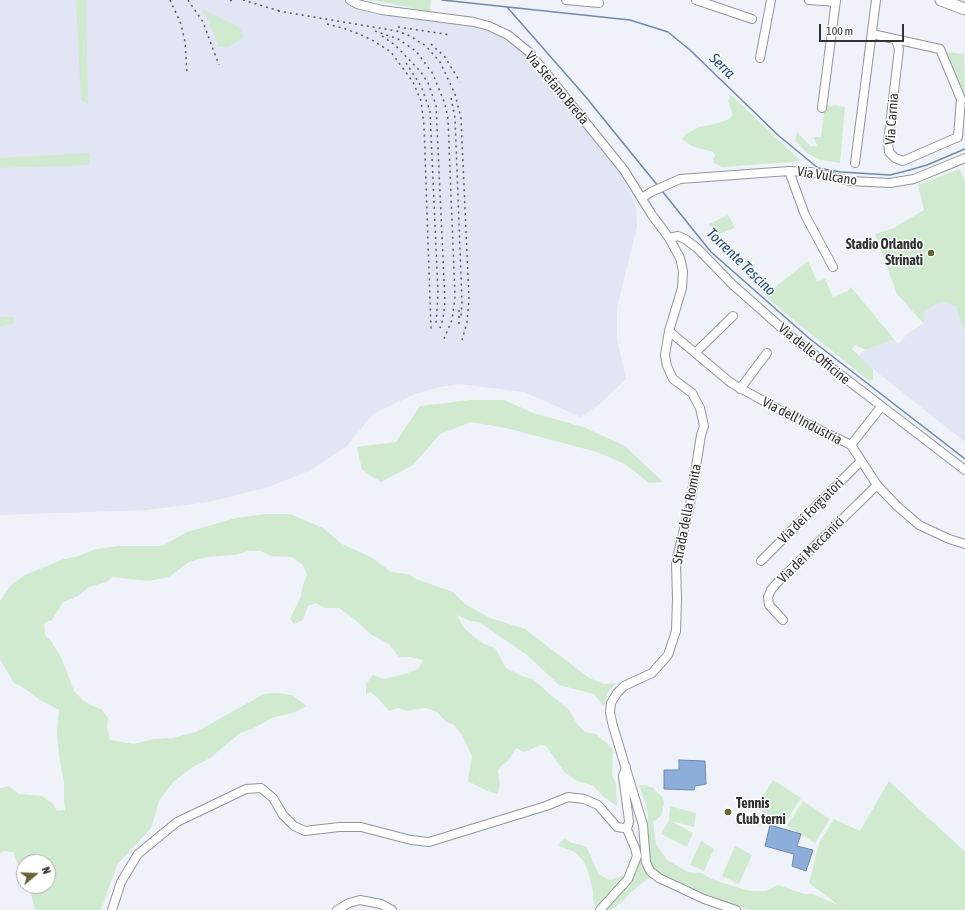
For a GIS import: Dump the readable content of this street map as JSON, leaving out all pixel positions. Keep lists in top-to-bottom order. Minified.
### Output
{"streets":{"street":["Via Stefano Breda","Via Carnia","Via Vulcano","Via delle Officine","Via dell'Industria","Via dei Forgiatori","Strada della Romita","Via dei Meccanici"]},"crossings":[["Via Stefano Breda","Via Vulcano"],["Via Stefano Breda","Strada della Romita"],["Via Vulcano","Strada della Romita"],["Via delle Officine","Strada della Romita"],["Via dell'Industria","Via dei Forgiatori"],["Via dell'Industria","Strada della Romita"],["Via dell'Industria","Via dei Meccanici"]],"water":["Serra","Torrente Tescino"],"places":["Stadio Orlando Strinati","Tennis Club terni"],"scale_bar":"100 m","north":"right"}
